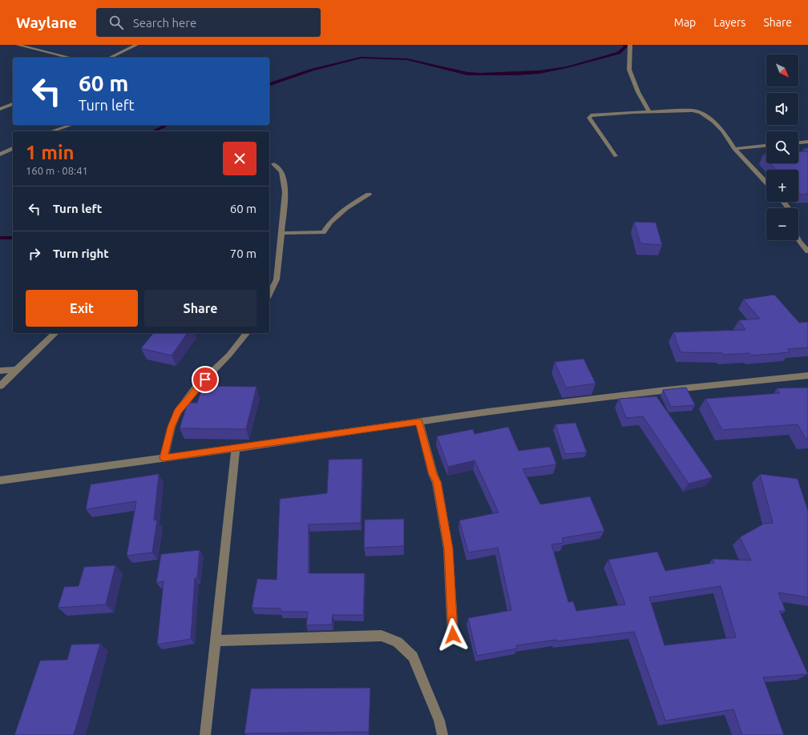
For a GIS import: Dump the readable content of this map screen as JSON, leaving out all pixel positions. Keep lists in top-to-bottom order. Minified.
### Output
{"north":"bottom right","page":{"header":"Waylane","search":"Search here","nav":["Map","Layers","Share"],"map_buttons":["+","−"],"turn":["60 m","Turn left"],"heading":["1 min","160 m · 08:41"],"list":[{"name":"Turn left","value":"60 m"},{"name":"Turn right","value":"70 m"}],"buttons":["Exit","Share"]}}
